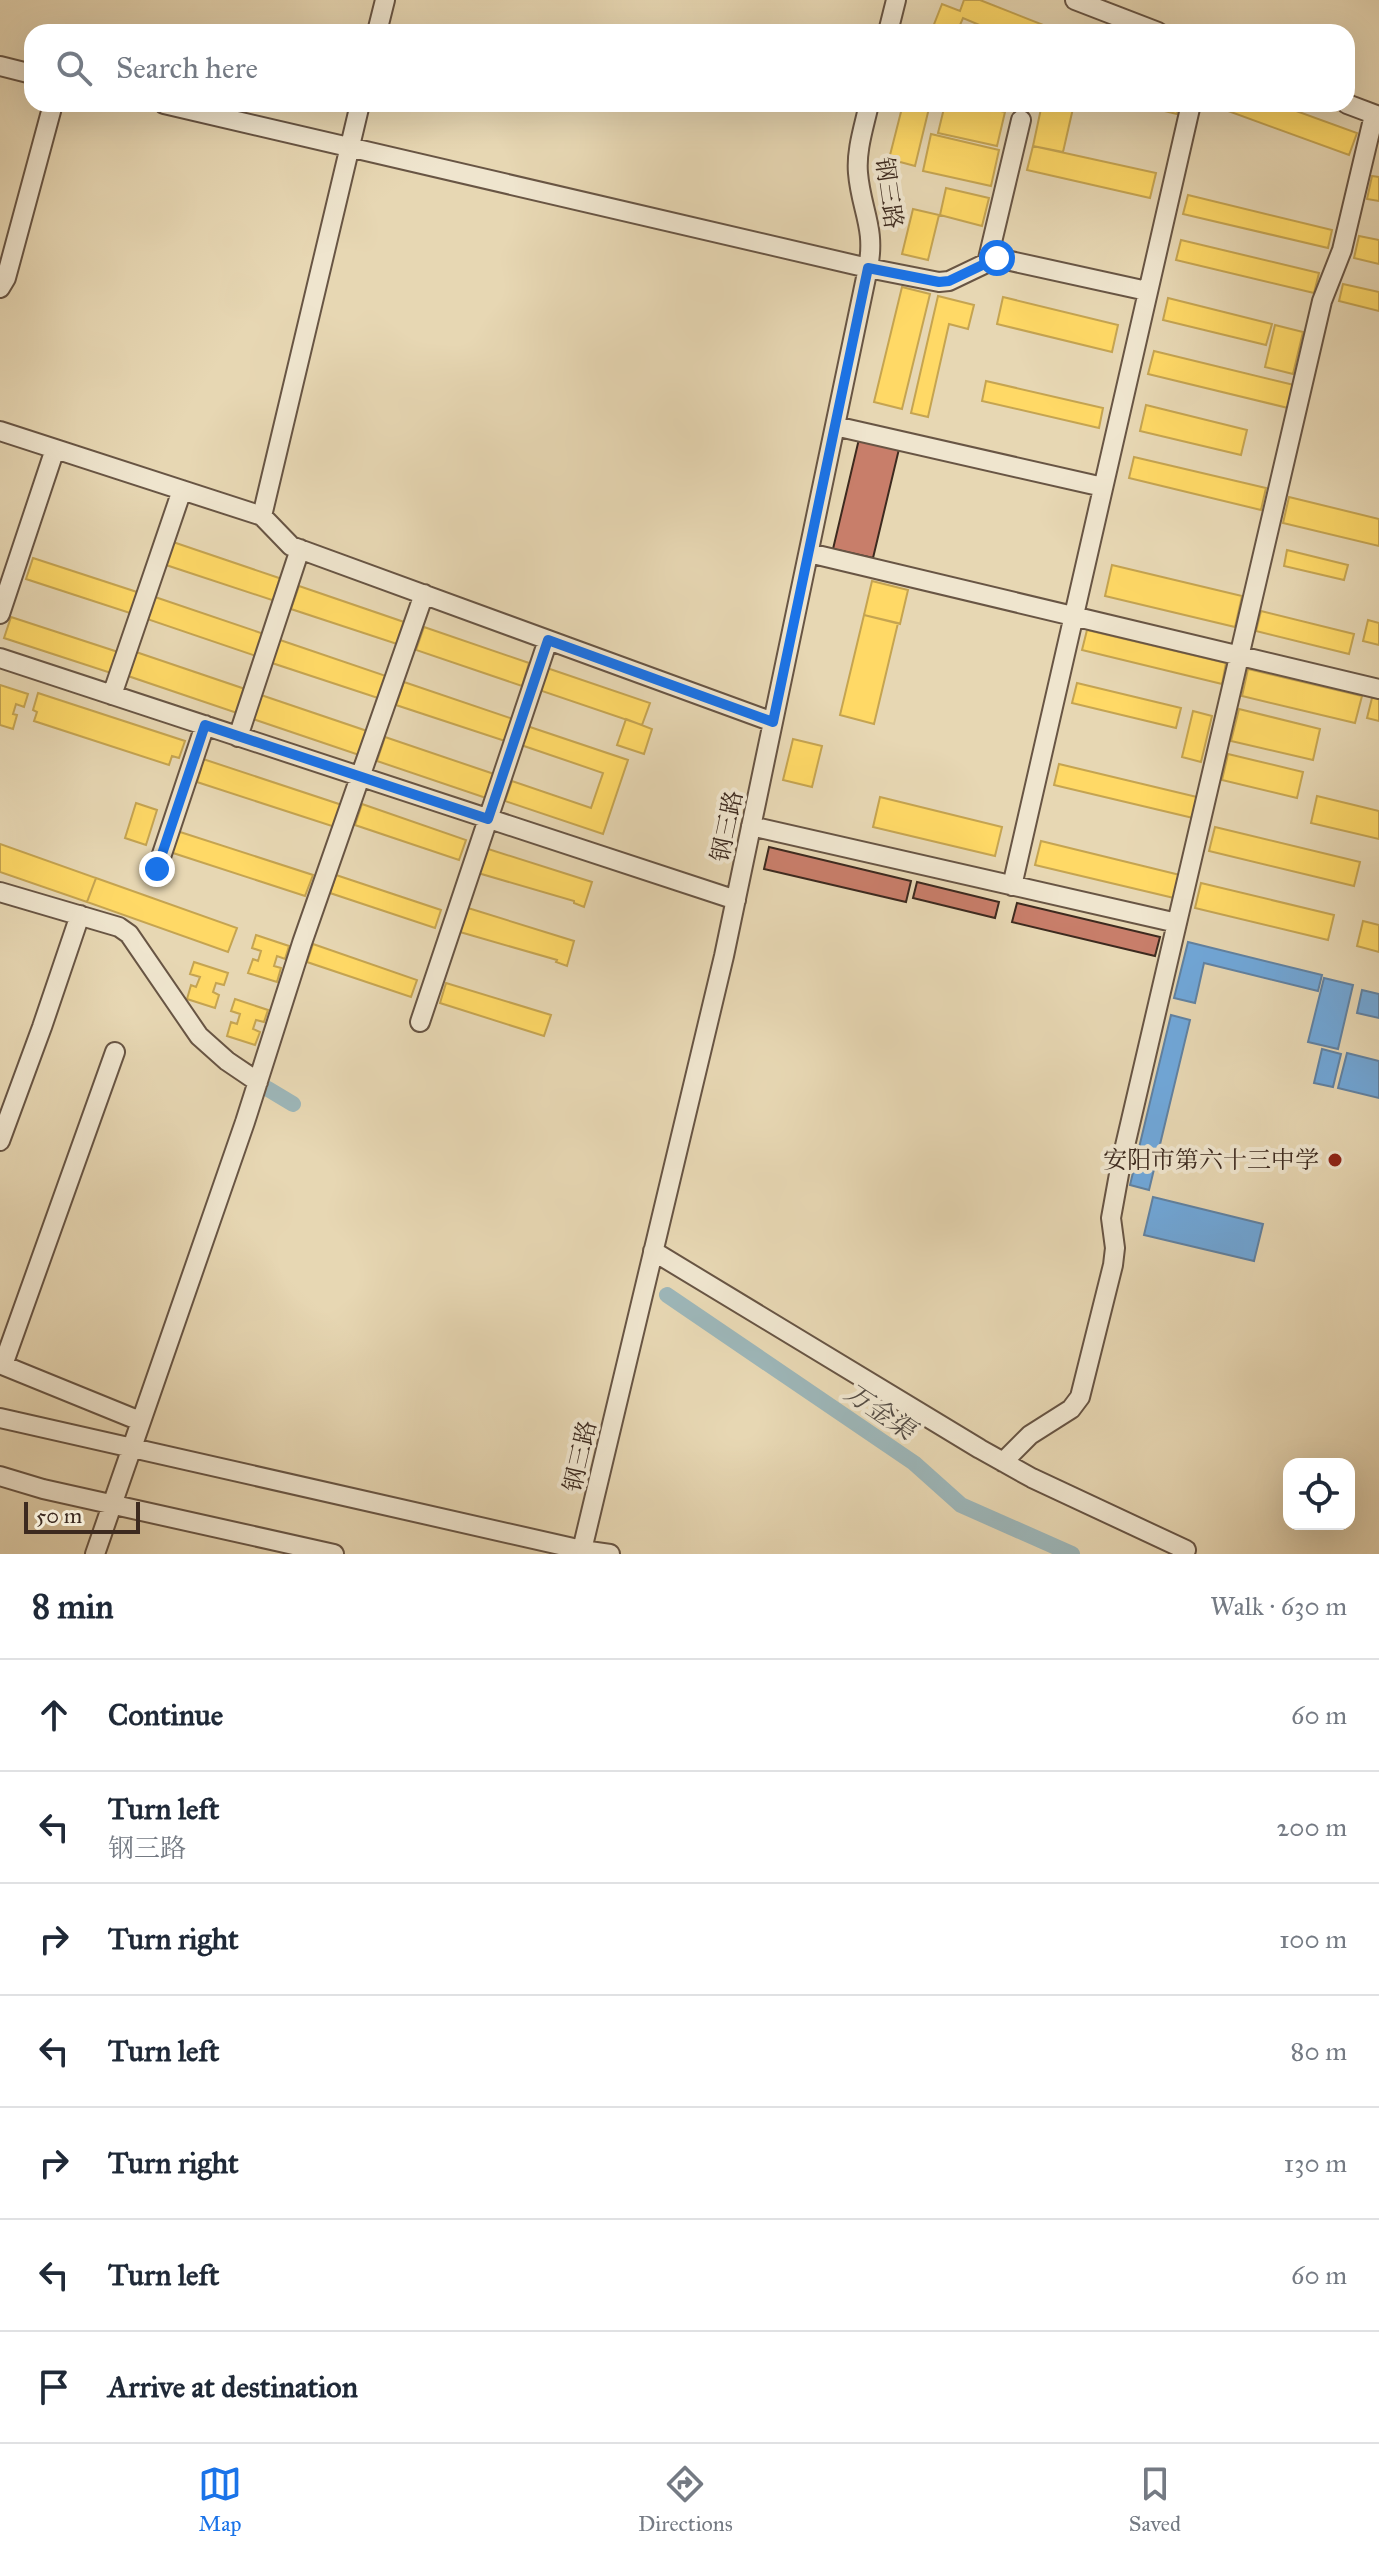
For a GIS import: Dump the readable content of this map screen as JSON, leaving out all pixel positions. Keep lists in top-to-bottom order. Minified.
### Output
{"streets":{"street":["钢三路"]},"water":["万金渠"],"places":["安阳市第六十三中学"],"scale_bar":"50 m","page":{"search":"Search here","scale":"50 m","heading":["8 min","Walk · 630 m"],"list":[["Continue","60 m"],["Turn left","钢三路","200 m"],["Turn right","100 m"],["Turn left","80 m"],["Turn right","130 m"],["Turn left","60 m"],"Arrive at destination"],"nav":["Map","Directions","Saved"]}}
